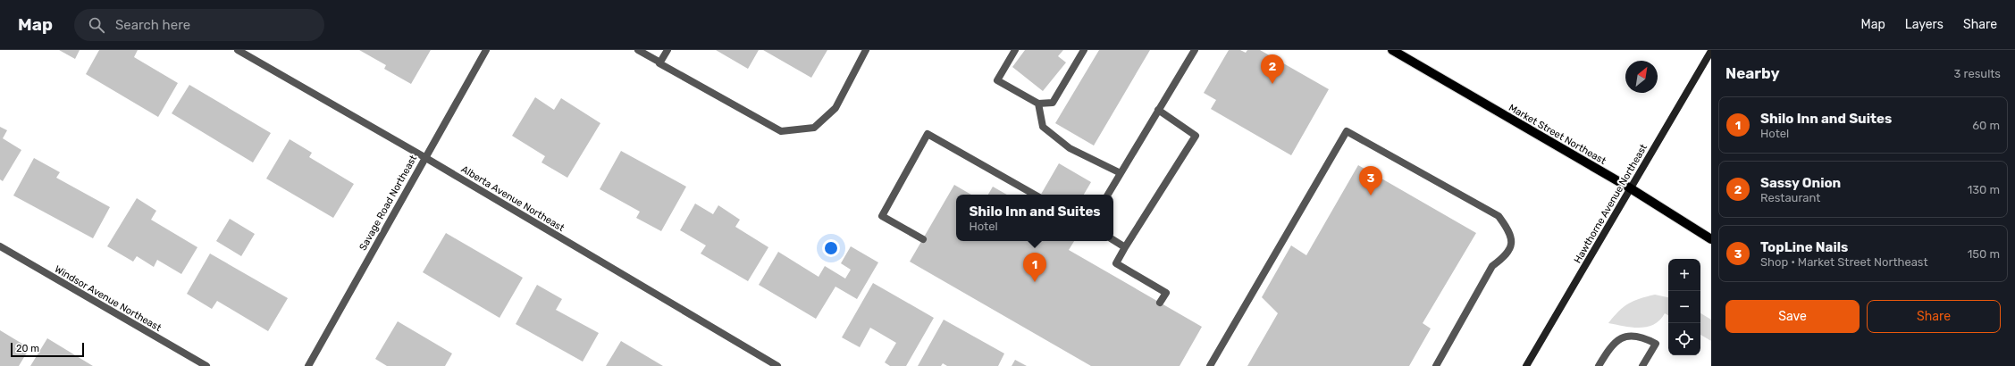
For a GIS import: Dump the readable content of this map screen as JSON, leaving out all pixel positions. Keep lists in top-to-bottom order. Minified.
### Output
{"streets":{"main road":["Market Street Northeast","Hawthorne Avenue Northeast"],"street":["Alberta Avenue Northeast","Savage Road Northeast","Windsor Avenue Northeast"]},"crossings":[["Market Street Northeast","Hawthorne Avenue Northeast"],["Alberta Avenue Northeast","Savage Road Northeast"]],"scale_bar":"20 m","north":"top right","page":{"header":"Map","search":"Search here","nav":["Map","Layers","Share"],"heading":["Nearby","3 results"],"pins":["2","3","1"],"list":[{"mark":"1","name":"Shilo Inn and Suites","note":"Hotel","value":"60 m"},{"mark":"2","name":"Sassy Onion","note":"Restaurant","value":"130 m"},{"mark":"3","name":"TopLine Nails","note":"Shop · Market Street Northeast","value":"150 m"}],"popup":["Shilo Inn and Suites","Hotel"],"map_buttons":["+","−"],"buttons":["Save","Share"],"scale":"20 m"}}
